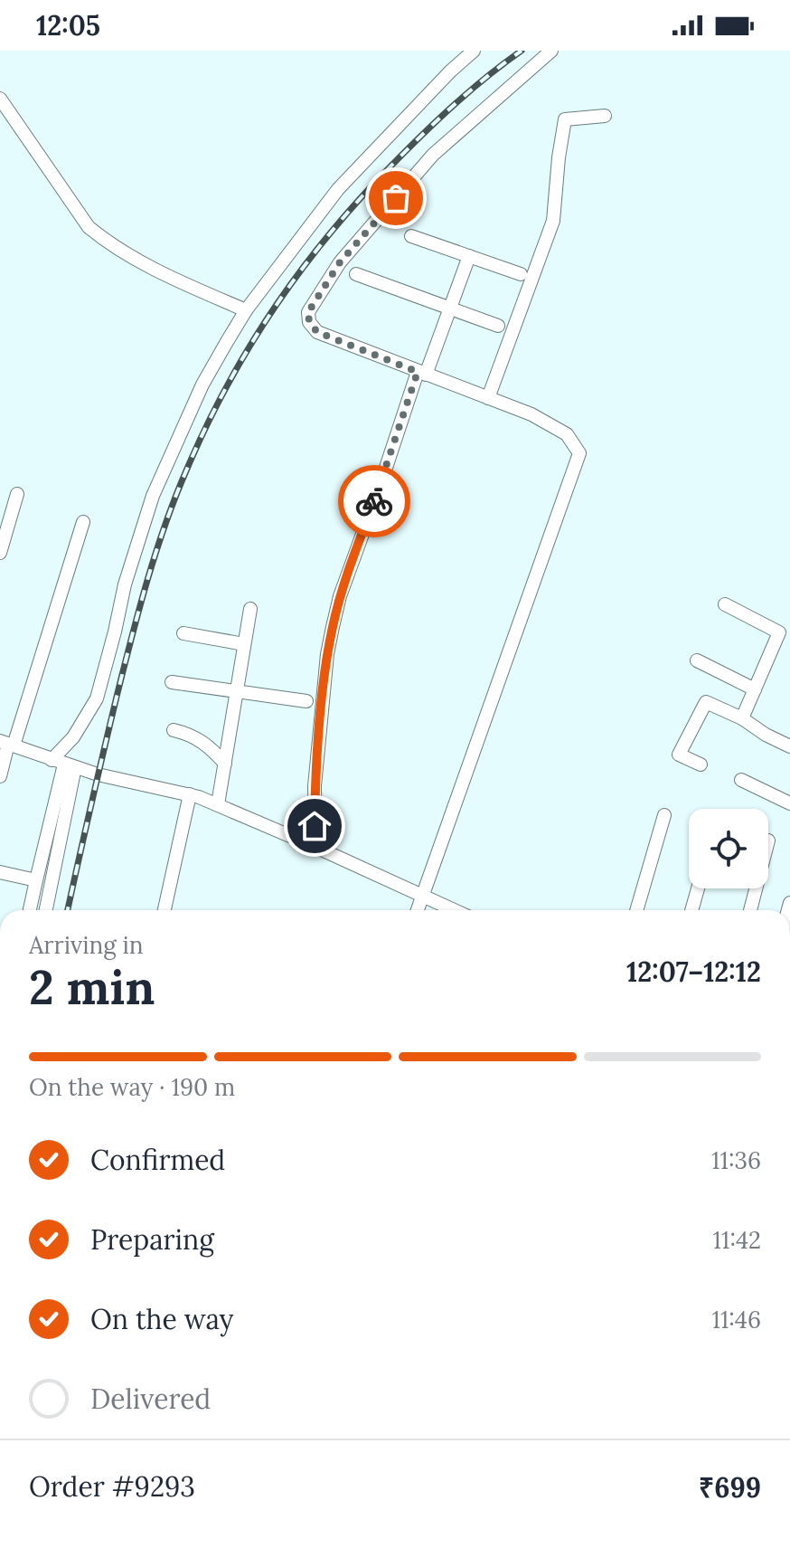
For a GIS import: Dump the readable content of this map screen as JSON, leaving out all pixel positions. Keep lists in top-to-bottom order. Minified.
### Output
{"page":{"status":"12:05","heading":["2 min","Arriving in","12:07–12:12"],"panel":["Order #9293","₹699"],"bar":"On the way · 190 m","list":[["Confirmed","11:36"],["Preparing","11:42"],["On the way","11:46"],"Delivered"]}}
